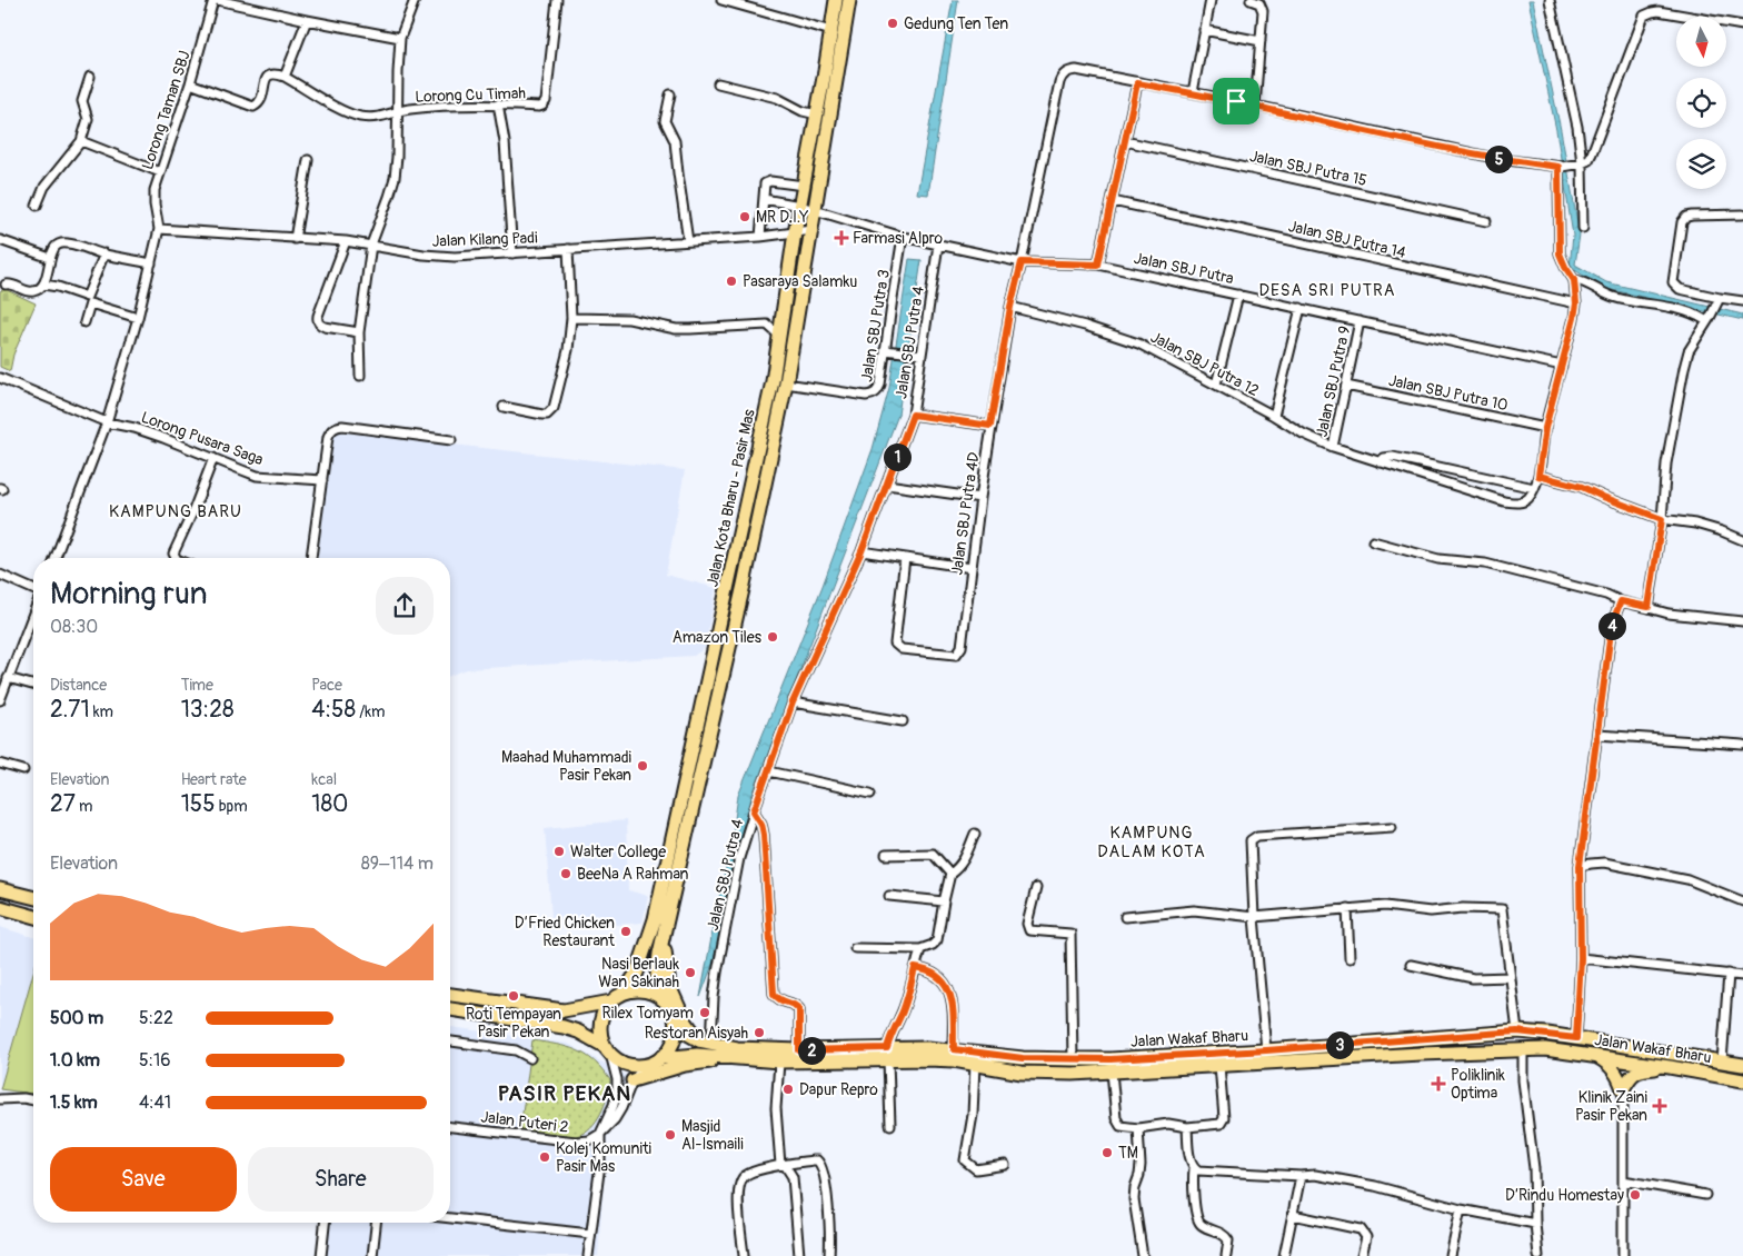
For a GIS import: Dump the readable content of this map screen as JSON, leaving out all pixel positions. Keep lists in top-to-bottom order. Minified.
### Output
{"streets":{"main road":["Jalan Kota Bharu - Pasir Mas","Jalan Wakaf Bharu"],"street":["Lorong Cu Timah","Lorong Taman SBJ","Jalan SBJ Putra 15","Jalan Kilang Padi","Jalan SBJ Putra 14","Jalan SBJ Putra","Jalan SBJ Putra 3","Jalan SBJ Putra 4","Jalan SBJ Putra 12","Jalan SBJ Putra 9","Jalan SBJ Putra 10","Lorong Pusara Saga","Jalan SBJ Putra 4D","Jalan Puteri 2"]},"crossings":[["Lorong Taman SBJ","Jalan Kilang Padi"],["Jalan Kilang Padi","Jalan Kota Bharu - Pasir Mas"],["Jalan SBJ Putra","Jalan SBJ Putra 3"],["Jalan SBJ Putra","Jalan SBJ Putra 4"],["Jalan SBJ Putra","Jalan SBJ Putra 9"],["Jalan SBJ Putra","Jalan Kota Bharu - Pasir Mas"],["Jalan SBJ Putra","Jalan SBJ Putra 4D"],["Jalan SBJ Putra 3","Jalan Kota Bharu - Pasir Mas"],["Jalan SBJ Putra 4","Jalan Wakaf Bharu"],["Jalan SBJ Putra 12","Jalan SBJ Putra 9"],["Jalan SBJ Putra 12","Jalan SBJ Putra 4D"],["Jalan SBJ Putra 9","Jalan SBJ Putra 10"],["Jalan Kota Bharu - Pasir Mas","Jalan Wakaf Bharu"]],"districts":["DESA SRI PUTRA","KAMPUNG BARU","KAMPUNG DALAM KOTA","PASIR PEKAN"],"places":{"other":["Gedung Ten Ten","MR D.I.Y","Pasaraya Salamku","Amazon Tiles","Maahad Muhammadi Pasir Pekan","Walter College","BeeNa A Rahman","D’Fried Chicken Restaurant","Nasi Berlauk Wan Sakinah","Roti Tempayan Pasir Pekan","Rilex Tomyam","Restoran Aisyah","Dapur Repro","Masjid Al-Ismaili","TM","Kolej Komuniti Pasir Mas","D’Rindu Homestay"],"health":["Farmasi Alpro","Poliklinik Optima","Klinik Zaini Pasir Pekan"]},"north":"bottom","page":{"pins":["5","1","4","3","2"],"heading":["Morning run","08:30"],"stats":[["Distance","2.71 km"],["Time","13:28"],["Pace","4:58 /km"],["Elevation","27 m"],["Heart rate","155 bpm"],["kcal","180"]],"chart":["Elevation","89–114 m"],"list":[{"name":"500 m","note":"5:22"},{"name":"1.0 km","note":"5:16"},{"name":"1.5 km","note":"4:41"}],"buttons":["Save","Share"]}}
